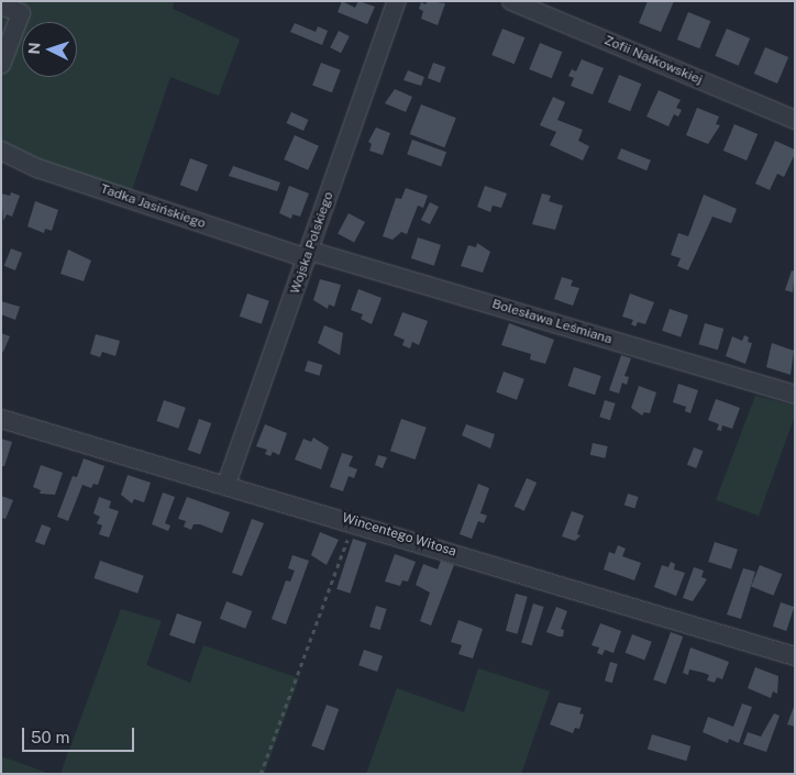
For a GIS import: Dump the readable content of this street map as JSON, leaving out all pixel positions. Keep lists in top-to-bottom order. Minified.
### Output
{"streets":{"street":["Zofii Nałkowskiej","Tadka Jasińskiego","Wojska Polskiego","Bolesława Leśmiana","Wincentego Witosa"]},"crossings":[["Tadka Jasińskiego","Wojska Polskiego"],["Tadka Jasińskiego","Bolesława Leśmiana"],["Wojska Polskiego","Bolesława Leśmiana"],["Wojska Polskiego","Wincentego Witosa"]],"scale_bar":"50 m","north":"left"}
